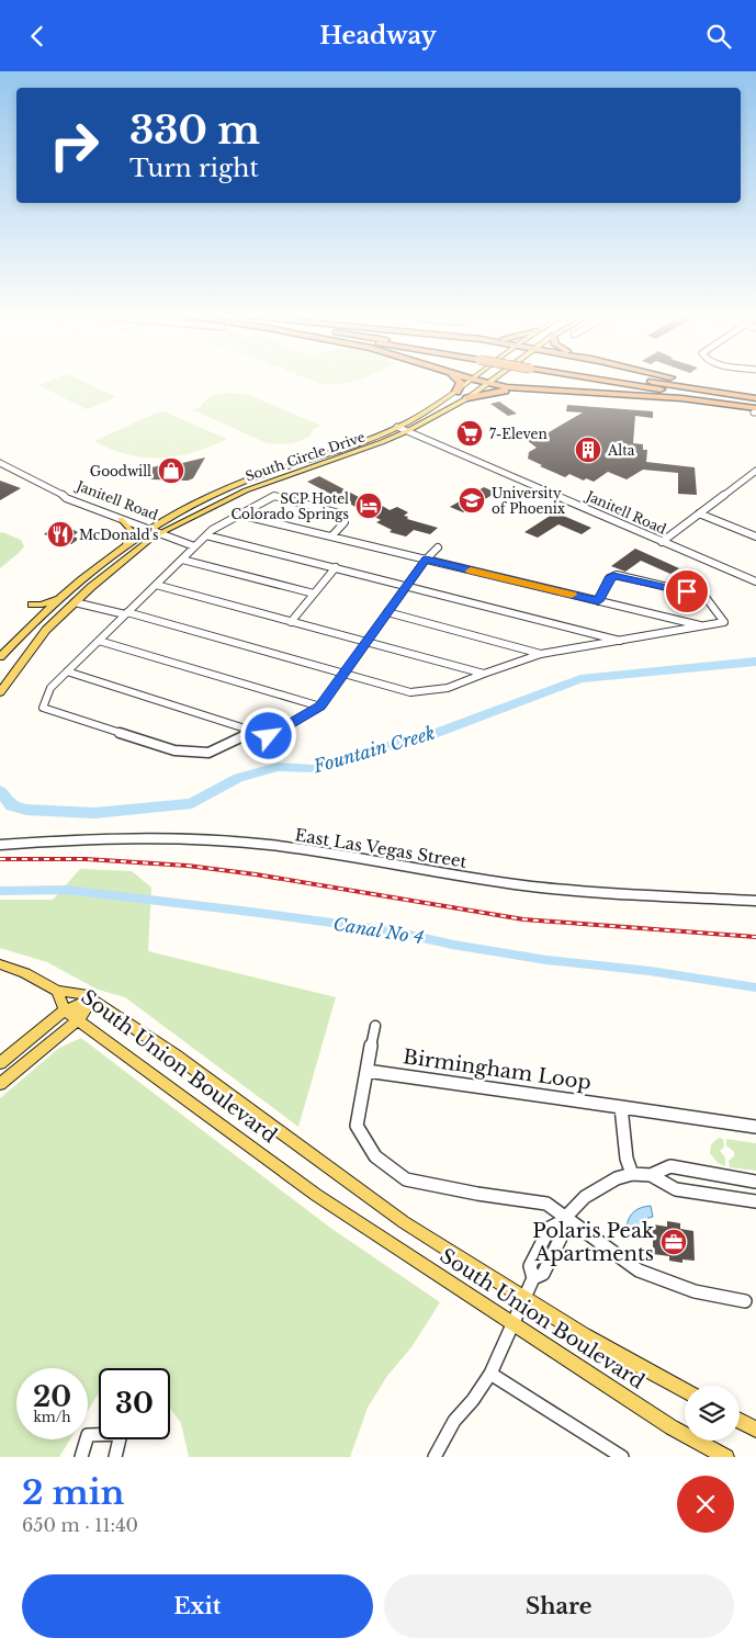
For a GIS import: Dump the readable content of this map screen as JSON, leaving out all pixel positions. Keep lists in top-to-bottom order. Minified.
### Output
{"streets":{"main road":["South Circle Drive","South Union Boulevard"],"street":["Janitell Road","East Las Vegas Street","Birmingham Loop"]},"crossings":[["South Circle Drive","Janitell Road"]],"water":["Fountain Creek","Canal No 4"],"places":{"supermarket":["7-Eleven"],"building":["Alta"],"shop":["Goodwill"],"school or university":["University of Phoenix"],"hotel":["SCP Hotel Colorado Springs"],"restaurant":["McDonald's"],"office":["Polaris Peak Apartments"]},"page":{"header":"Headway","turn":["330 m","Turn right"],"speed":"20 km/h","limit":"30","heading":["2 min","650 m · 11:40"],"buttons":["Exit","Share"]}}
